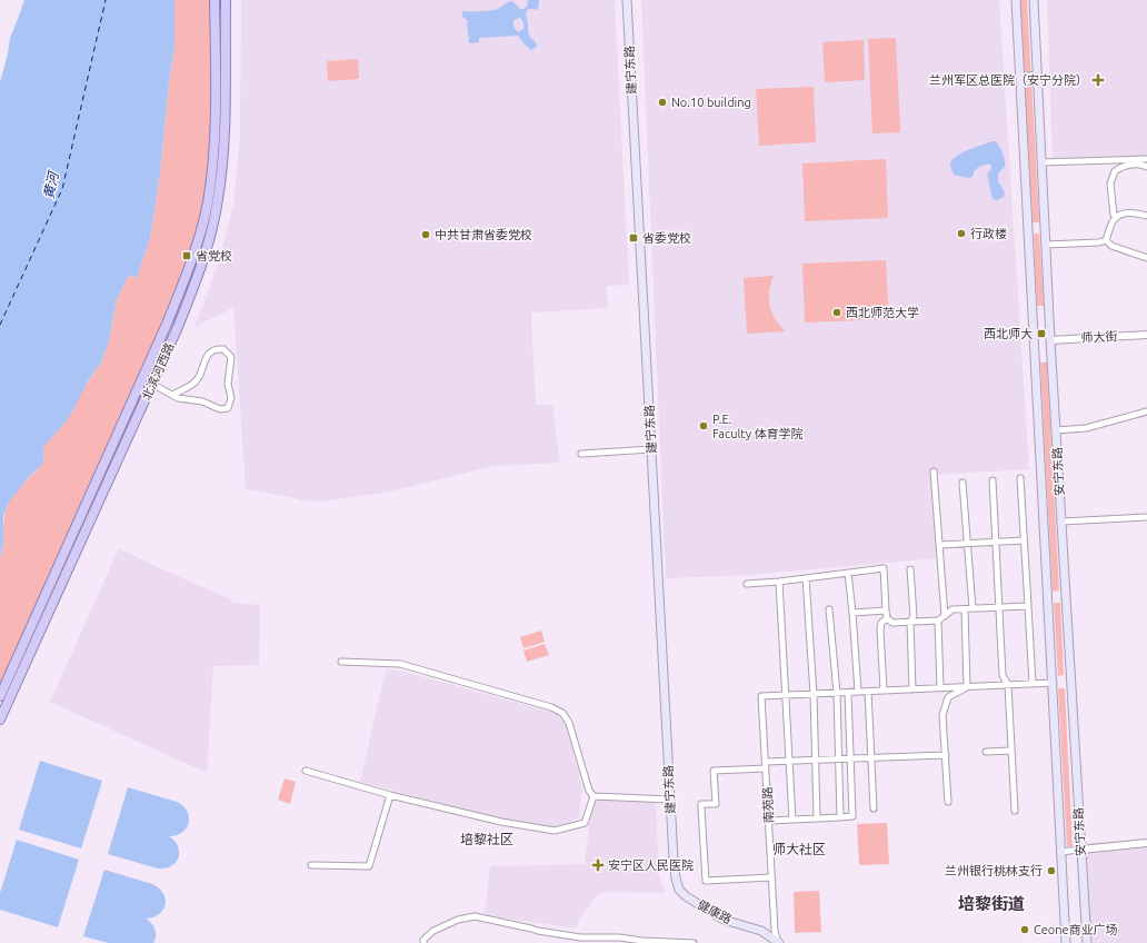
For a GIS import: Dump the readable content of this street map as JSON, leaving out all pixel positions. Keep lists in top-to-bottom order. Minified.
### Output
{"streets":{"main road":["建宁东路","北滨河西路","安宁东路","健康路"],"street":["师大街","南苑路"]},"crossings":[["建宁东路","健康路"],["师大街","安宁东路"],["南苑路","健康路"]],"districts":["培黎社区","师大社区","培黎街道"],"water":["黄河"],"places":{"health":["兰州军区总医院（安宁分院）","安宁区人民医院"],"other":["No.10 building","行政楼","中共甘肃省委党校","西北师范大学","P.E. Faculty 体育学院","兰州银行桃林支行","Ceone商业广场"],"transit":["省委党校","省党校","西北师大"]}}
